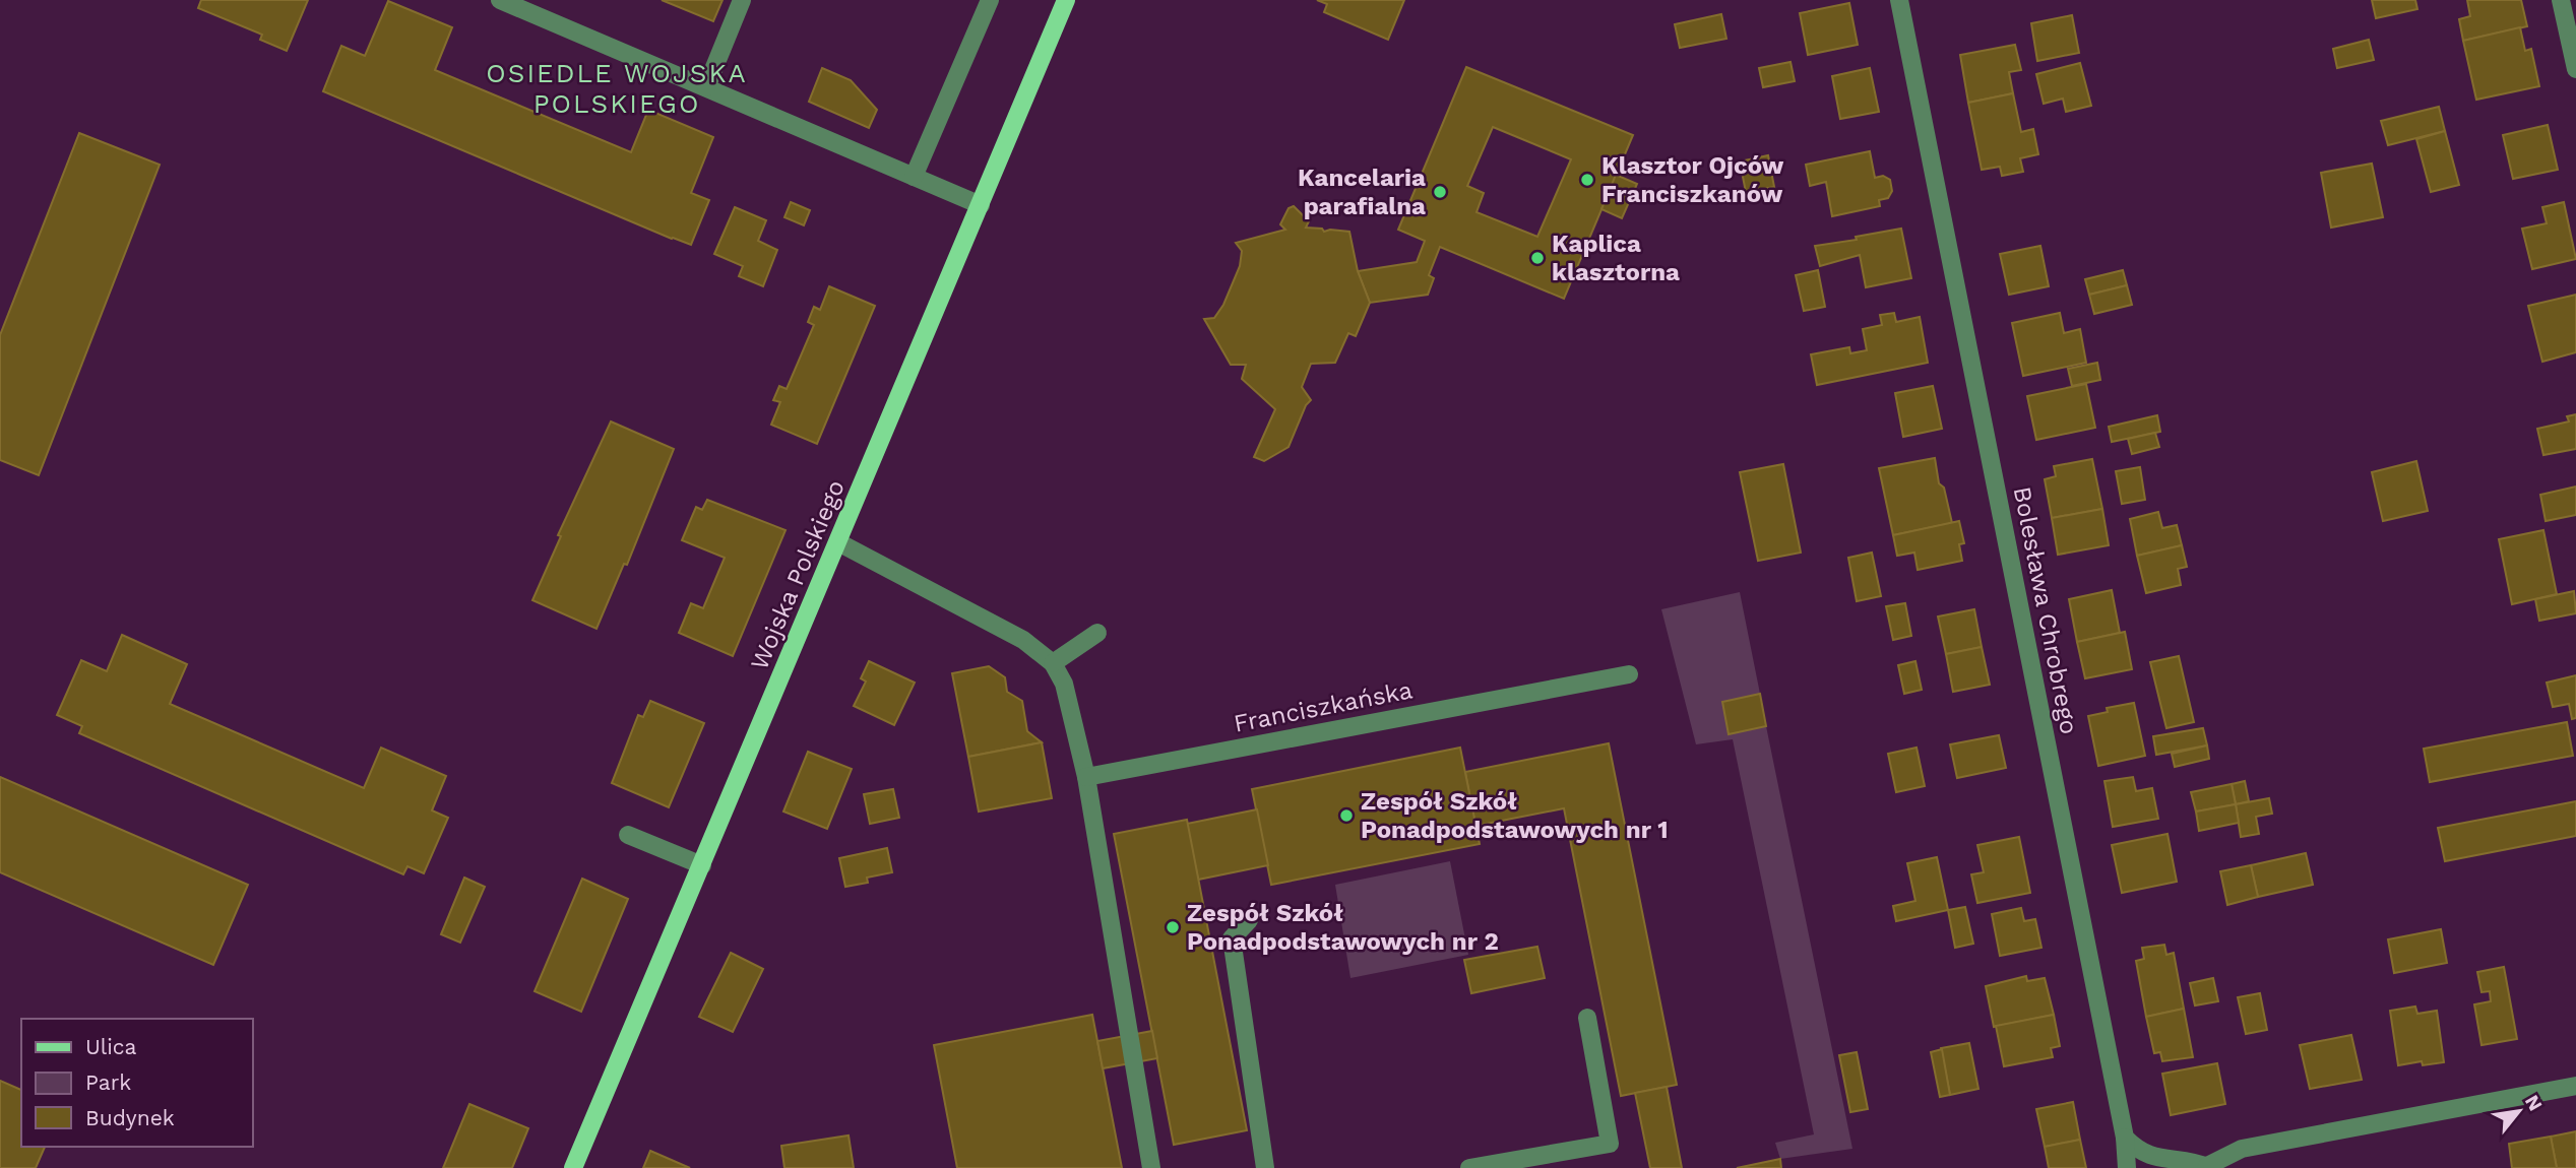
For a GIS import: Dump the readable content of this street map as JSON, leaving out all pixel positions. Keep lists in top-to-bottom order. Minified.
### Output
{"streets":{"main road":["Wojska Polskiego"],"street":["Bolesława Chrobrego","Franciszkańska"]},"districts":["OSIEDLE WOJSKA POLSKIEGO"],"places":["Klasztor Ojców Franciszkanów","Kancelaria parafialna","Kaplica klasztorna","Zespół Szkół Ponadpodstawowych nr 1","Zespół Szkół Ponadpodstawowych nr 2"],"legend":["Ulica","Park","Budynek"],"north":"top right"}
